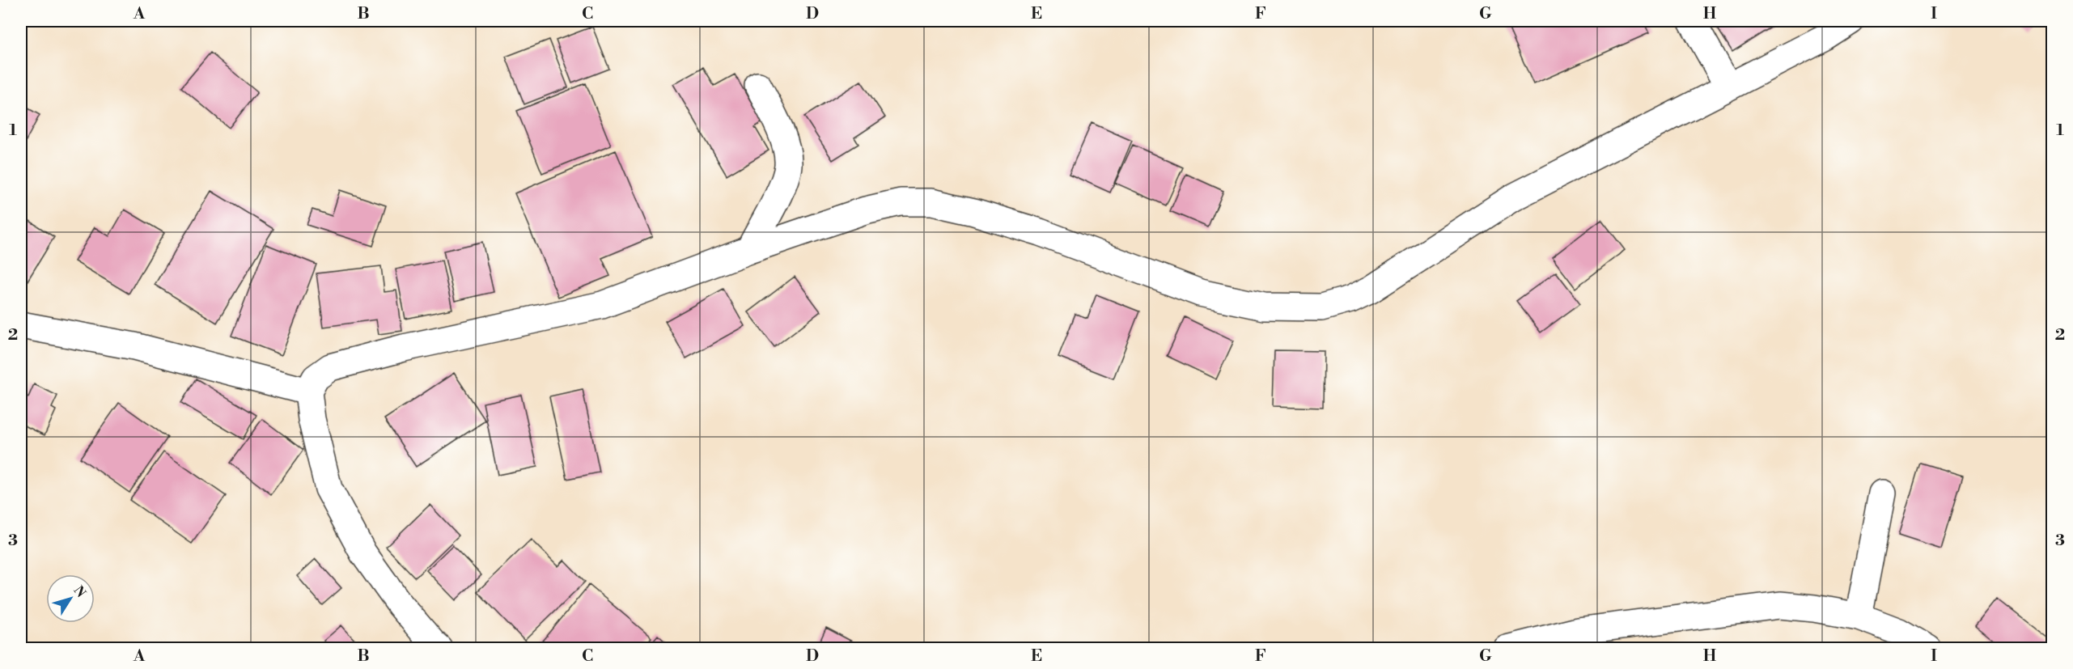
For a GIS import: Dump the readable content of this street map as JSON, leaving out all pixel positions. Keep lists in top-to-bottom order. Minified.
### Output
{"north":"top right","grid":{"columns":["A","B","C","D","E","F","G","H","I"],"rows":["1","2","3"]}}
